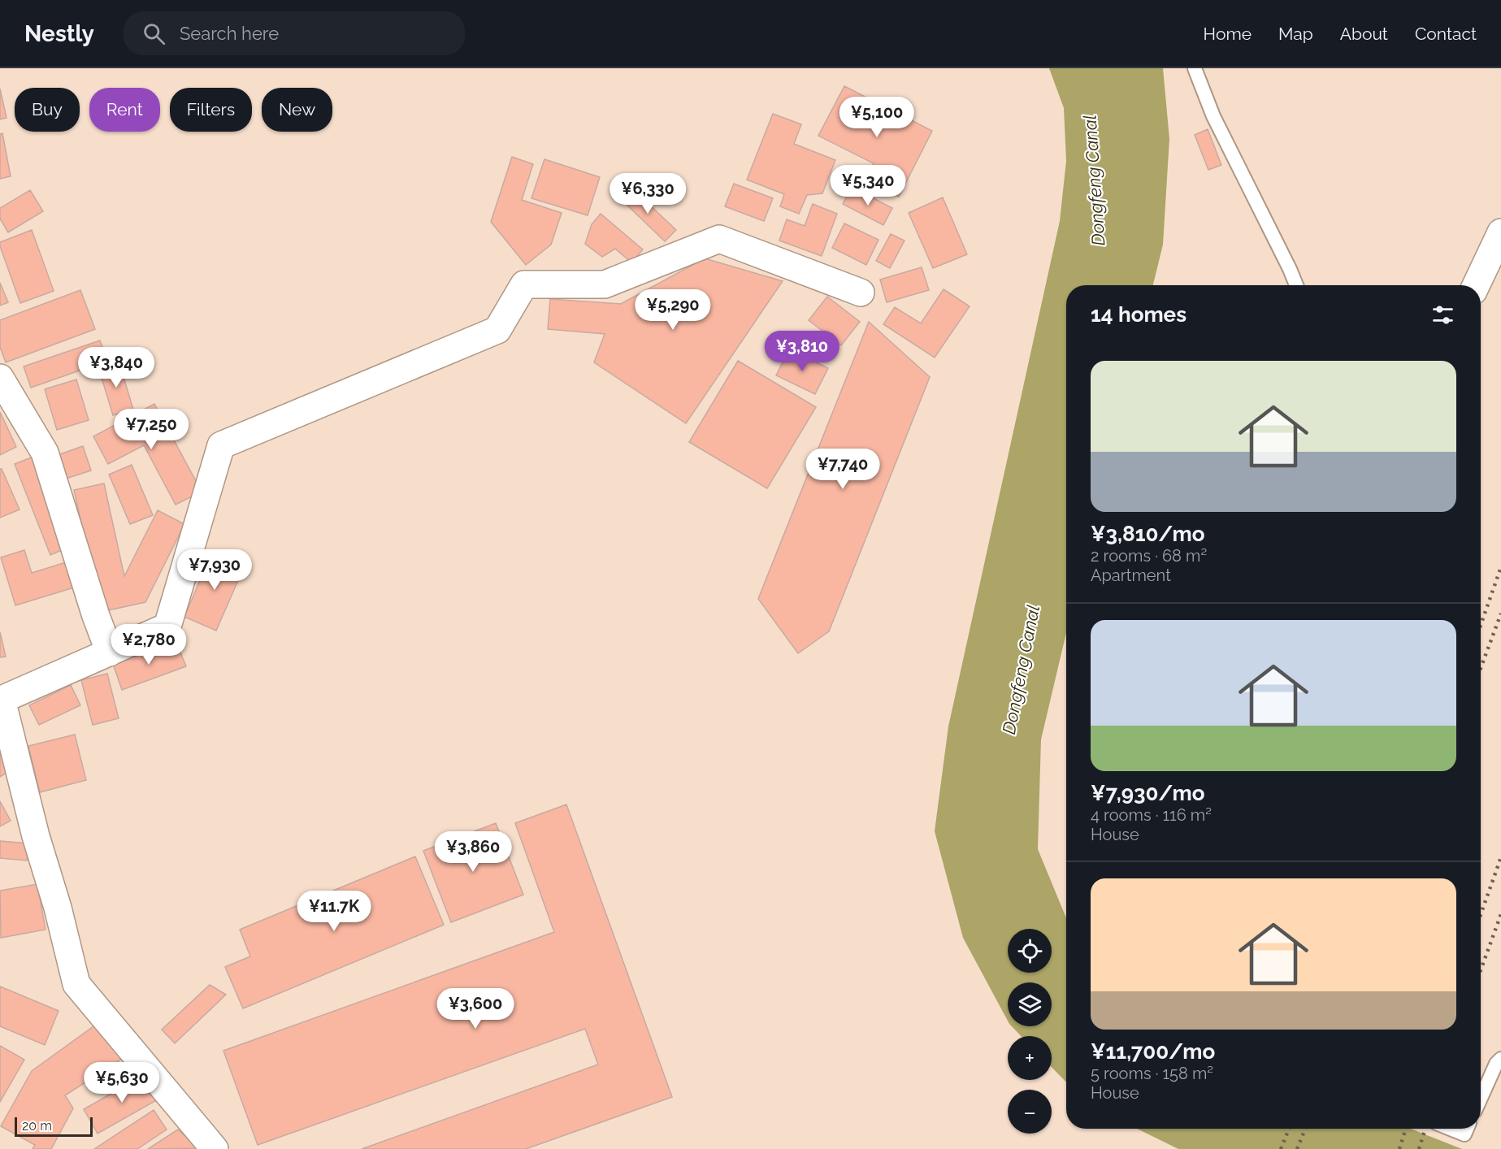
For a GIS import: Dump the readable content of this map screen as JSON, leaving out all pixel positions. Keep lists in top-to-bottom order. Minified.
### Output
{"water":["Dongfeng Canal"],"scale_bar":"20 m","page":{"header":"Nestly","search":"Search here","nav":["Home","Map","About","Contact"],"chip":["Buy","Rent","Filters","New"],"price":["¥5,100","¥5,340","¥6,330","¥5,290","¥3,810","¥3,840","¥7,250","¥7,740","¥7,930","¥2,780","¥3,860","¥11.7K","¥3,600","¥5,630"],"heading":"14 homes","list":[{"name":"¥3,810/mo","note":"2 rooms · 68 m² · Apartment"},{"name":"¥7,930/mo","note":"4 rooms · 116 m² · House"},{"name":"¥11,700/mo","note":"5 rooms · 158 m² · House"}],"map_buttons":["+","−"],"scale":"20 m"}}
